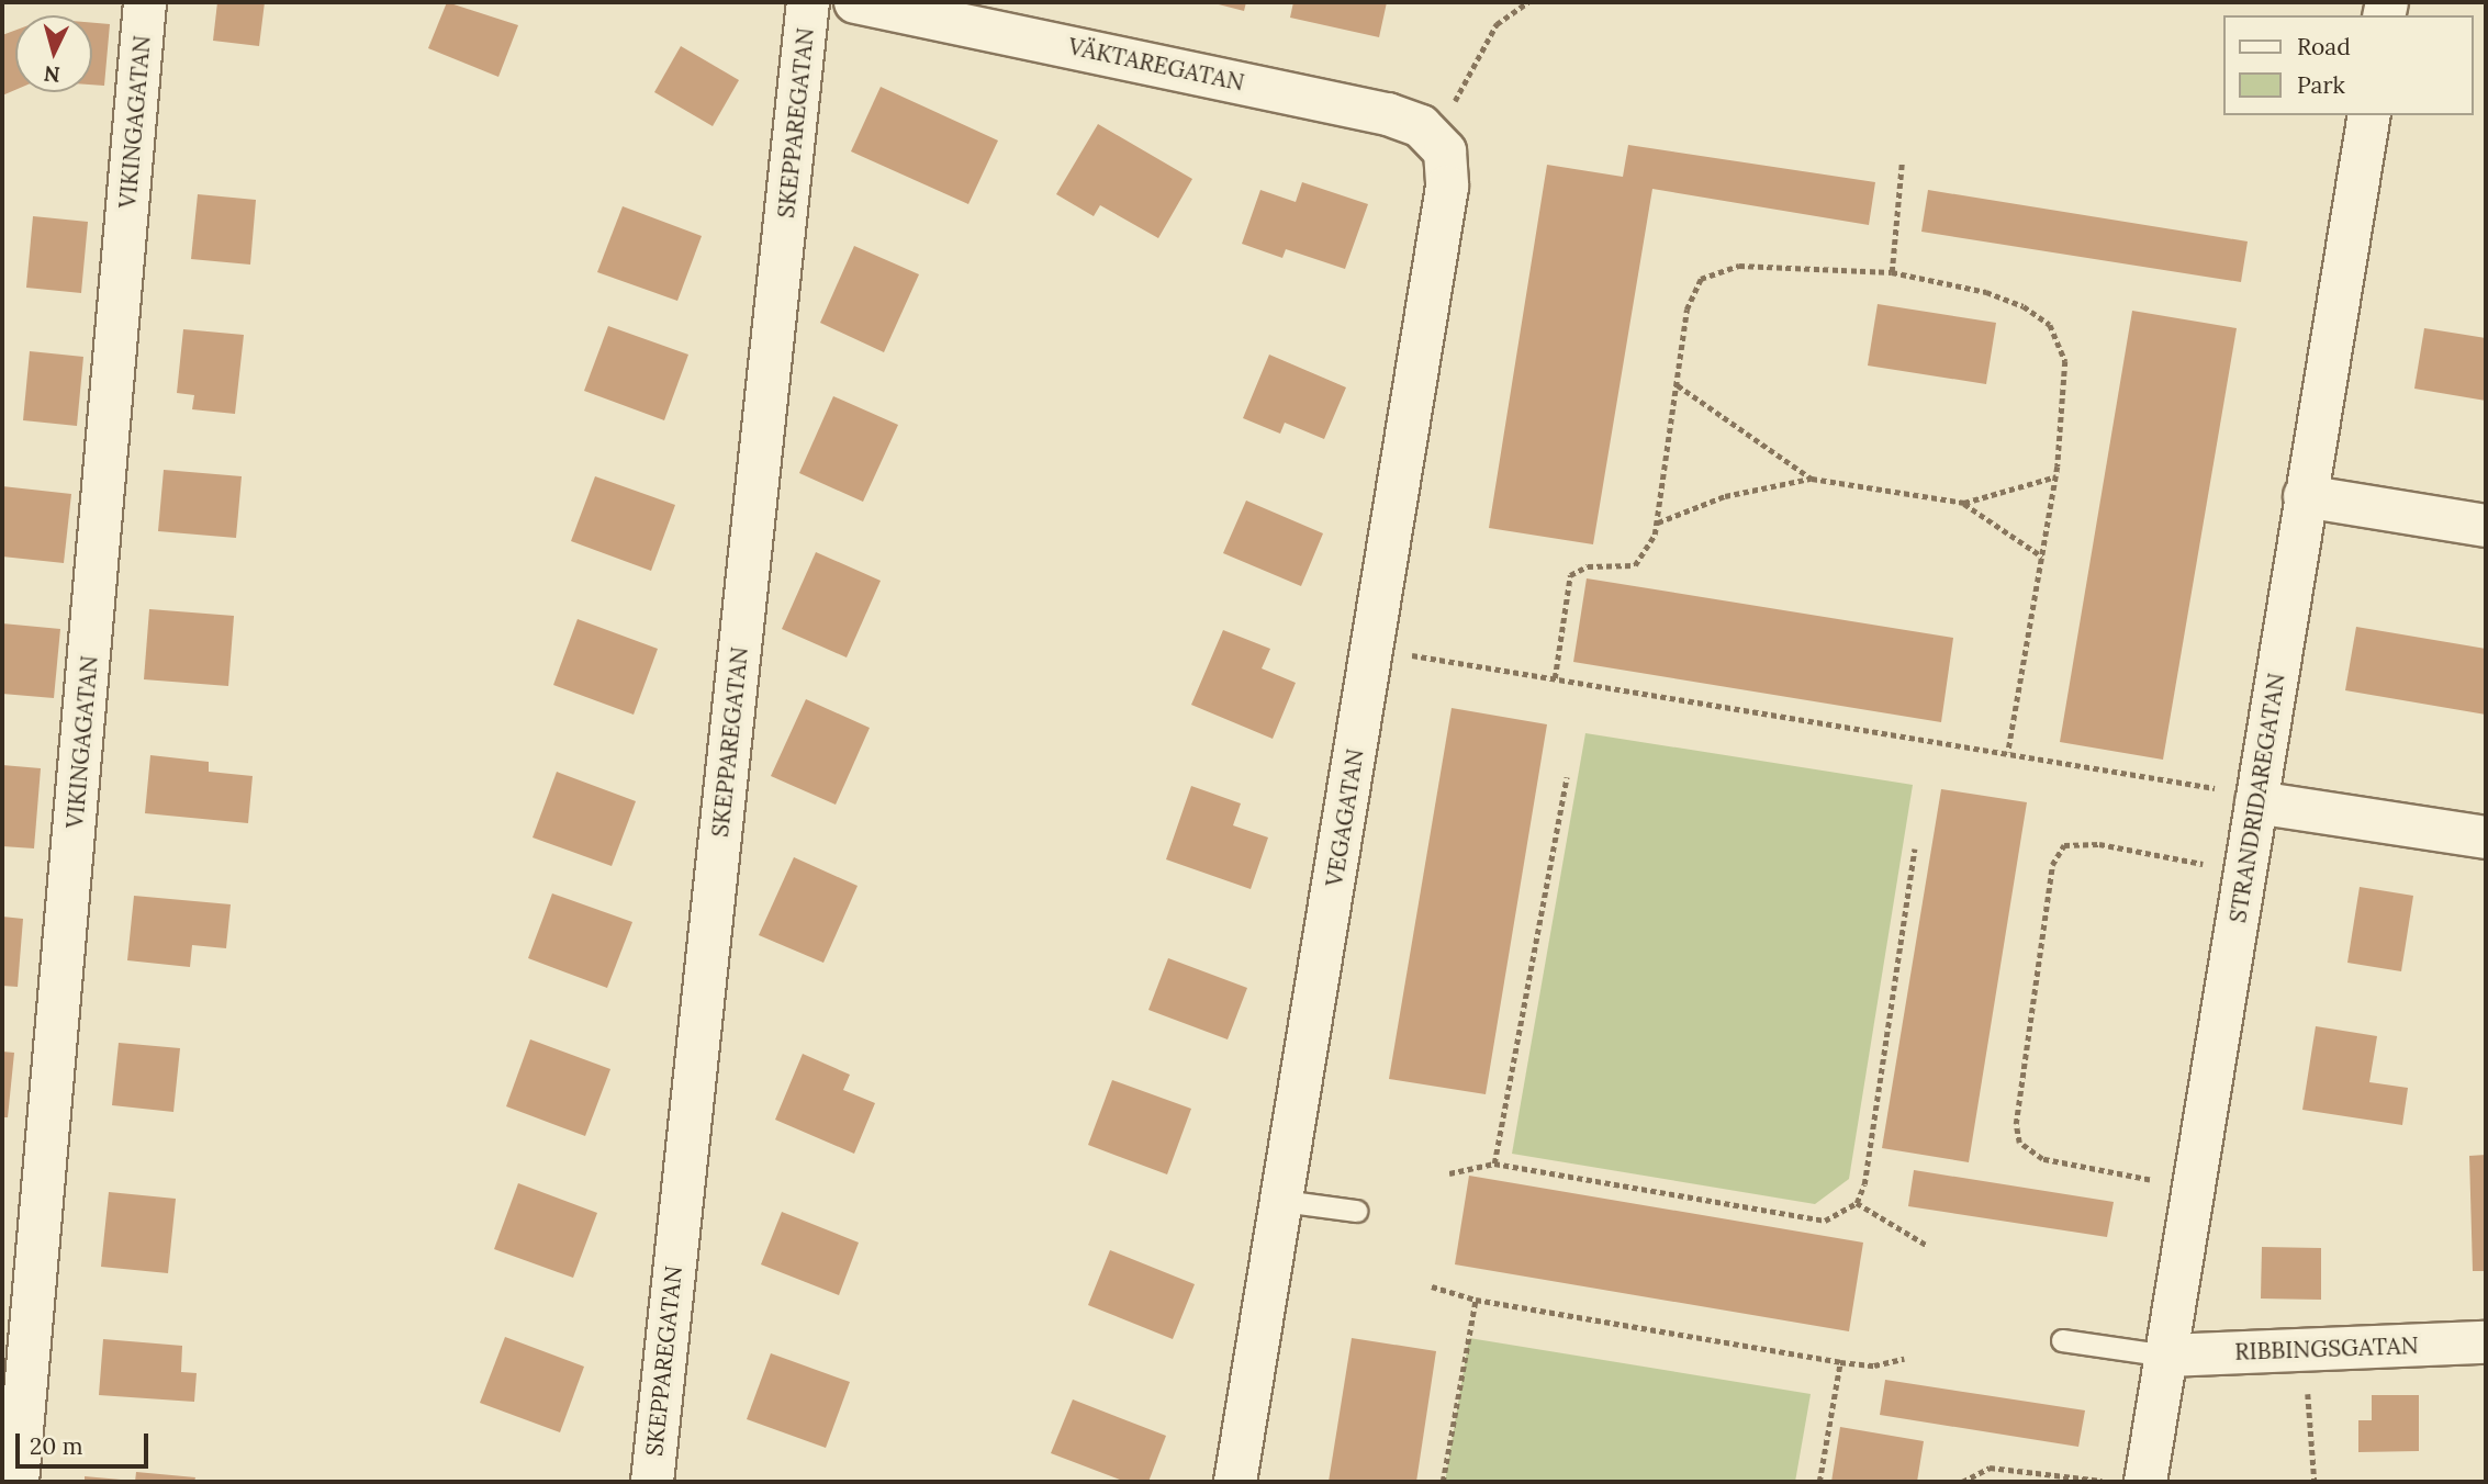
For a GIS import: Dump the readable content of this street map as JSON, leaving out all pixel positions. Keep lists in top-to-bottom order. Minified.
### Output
{"streets":{"street":["VÄKTAREGATAN","VIKINGAGATAN","SKEPPAREGATAN","STRANDRIDAREGATAN","VEGAGATAN","RIBBINGSGATAN"]},"crossings":[["VÄKTAREGATAN","VEGAGATAN"],["STRANDRIDAREGATAN","RIBBINGSGATAN"]],"legend":["Road","Park"],"scale_bar":"20 m","north":"bottom"}
